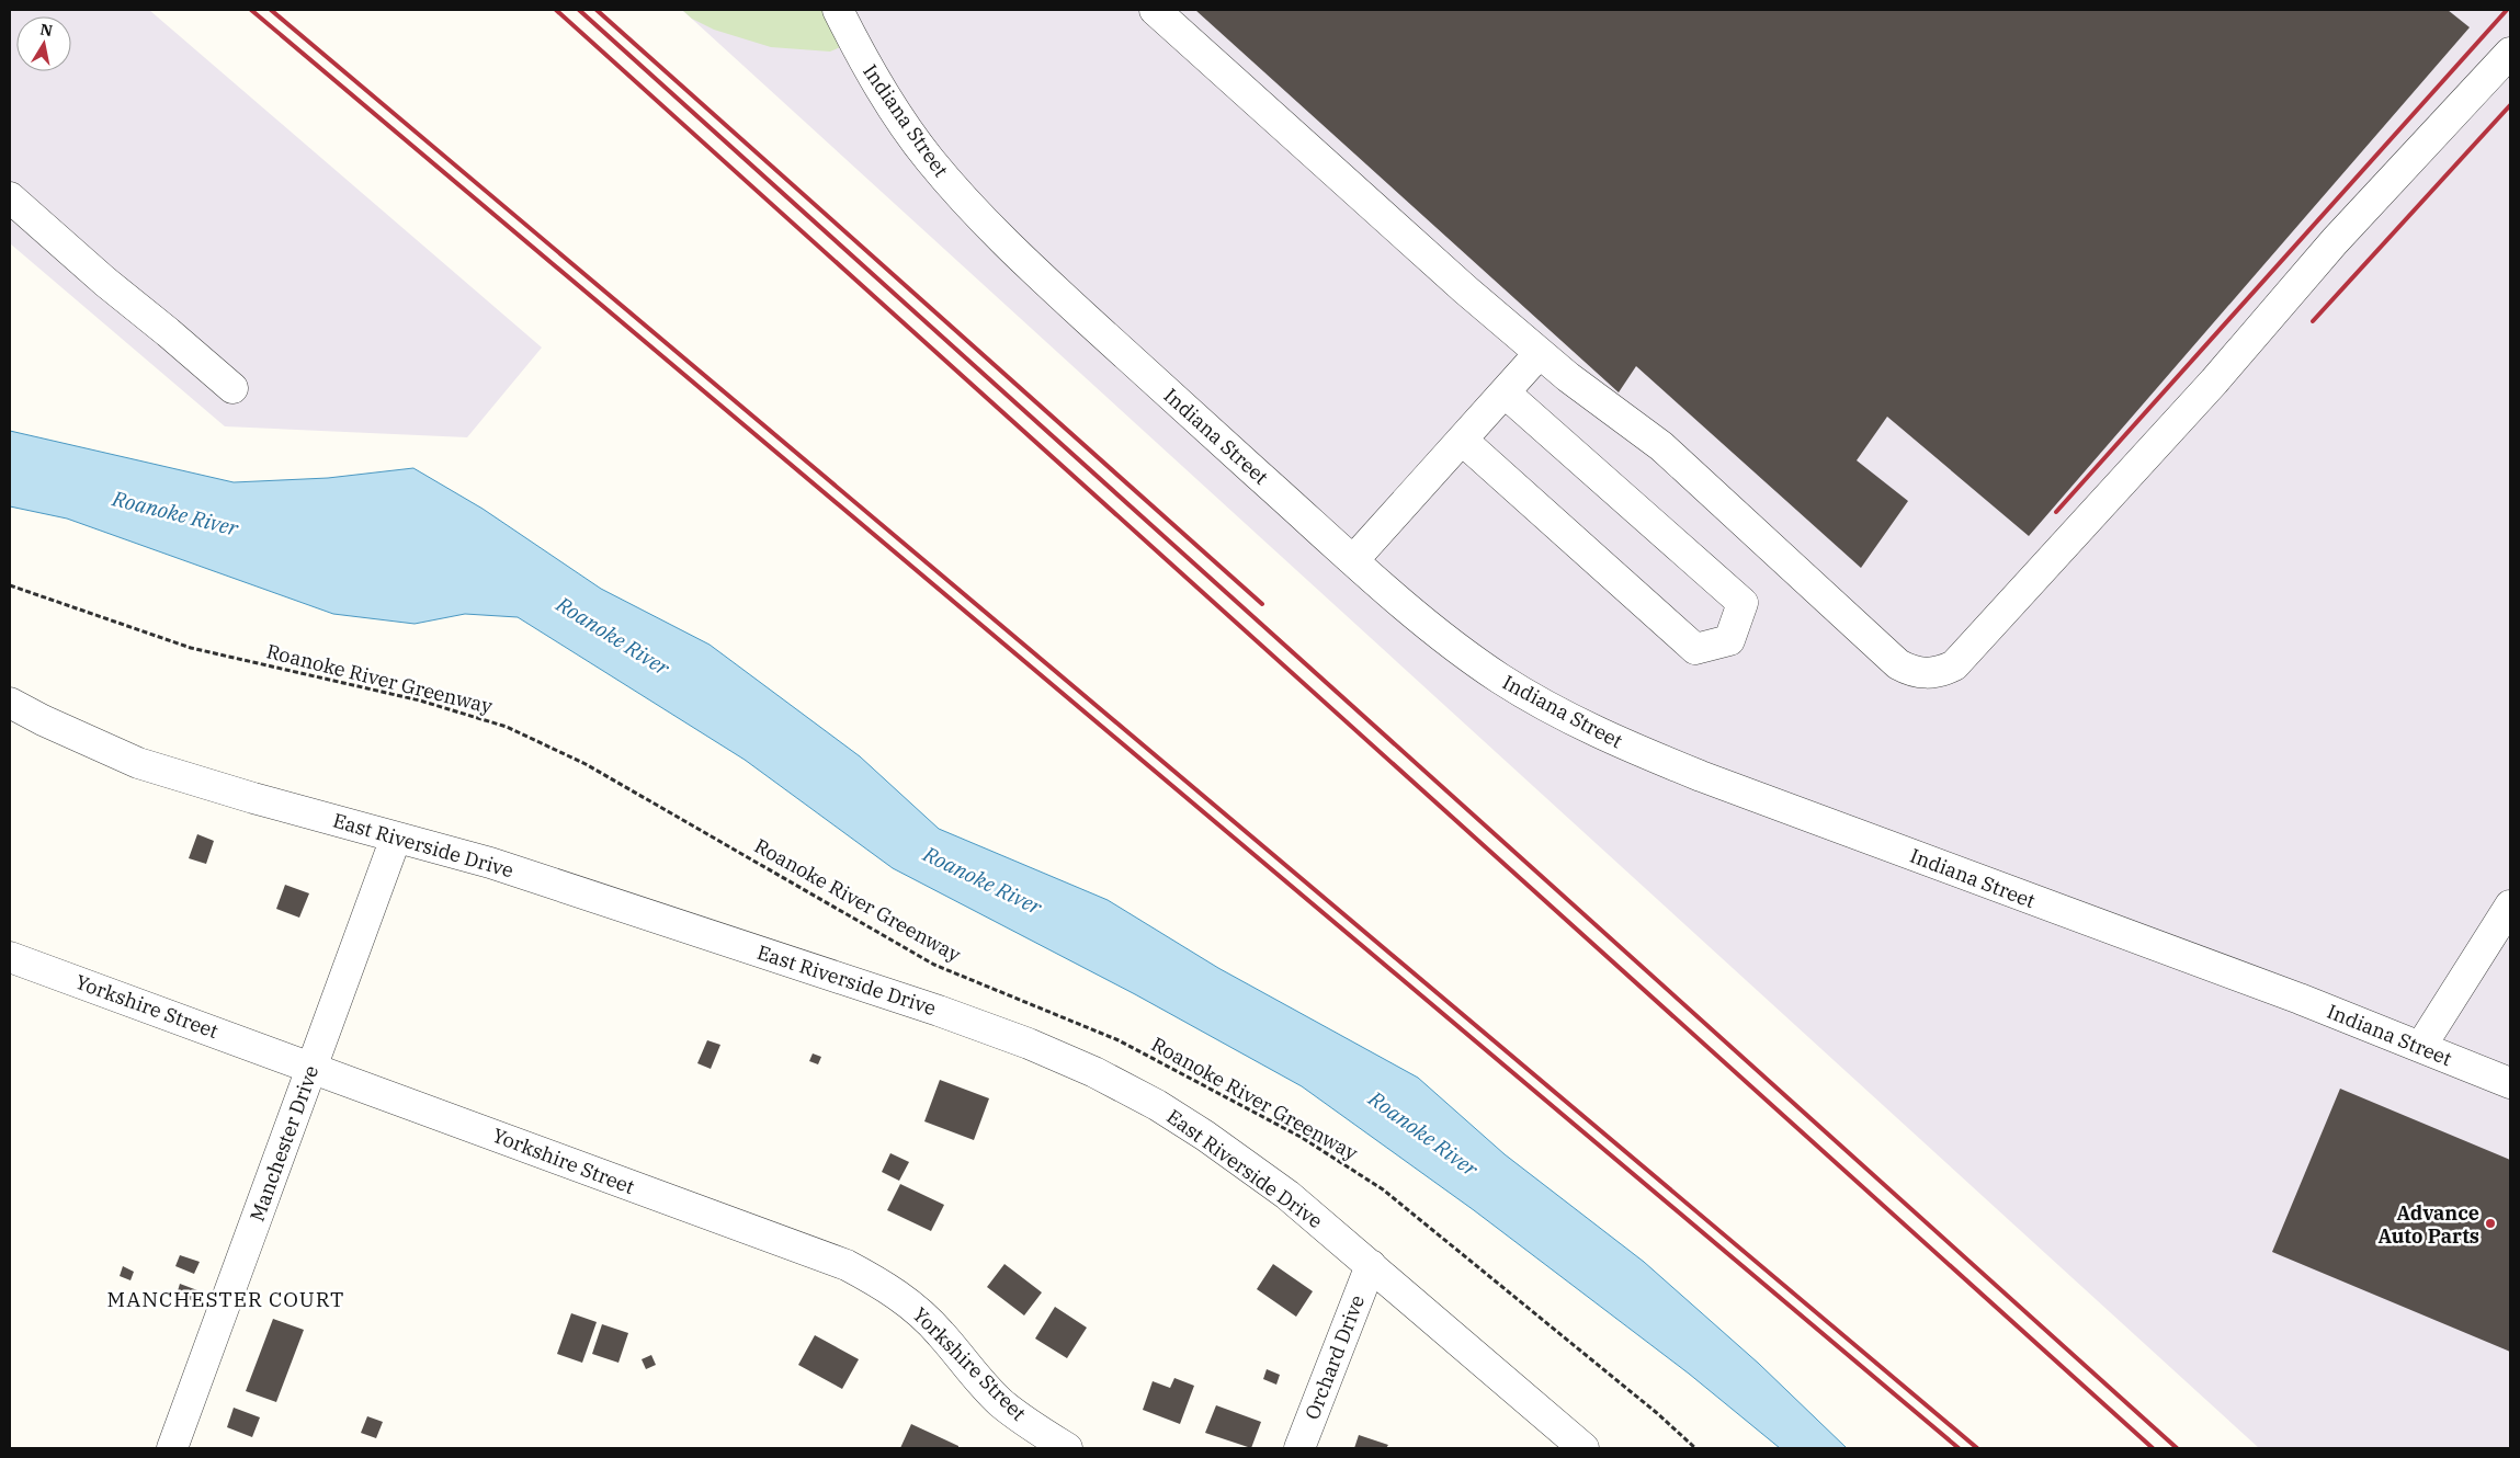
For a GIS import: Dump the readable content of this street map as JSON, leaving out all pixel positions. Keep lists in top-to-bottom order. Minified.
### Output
{"streets":{"street":["Indiana Street","East Riverside Drive","Yorkshire Street","Manchester Drive","Orchard Drive"],"path":["Roanoke River Greenway"]},"crossings":[["East Riverside Drive","Manchester Drive"],["East Riverside Drive","Orchard Drive"],["Yorkshire Street","Manchester Drive"]],"districts":["MANCHESTER COURT"],"water":["Roanoke River"],"places":["Advance Auto Parts"],"north":"top"}
